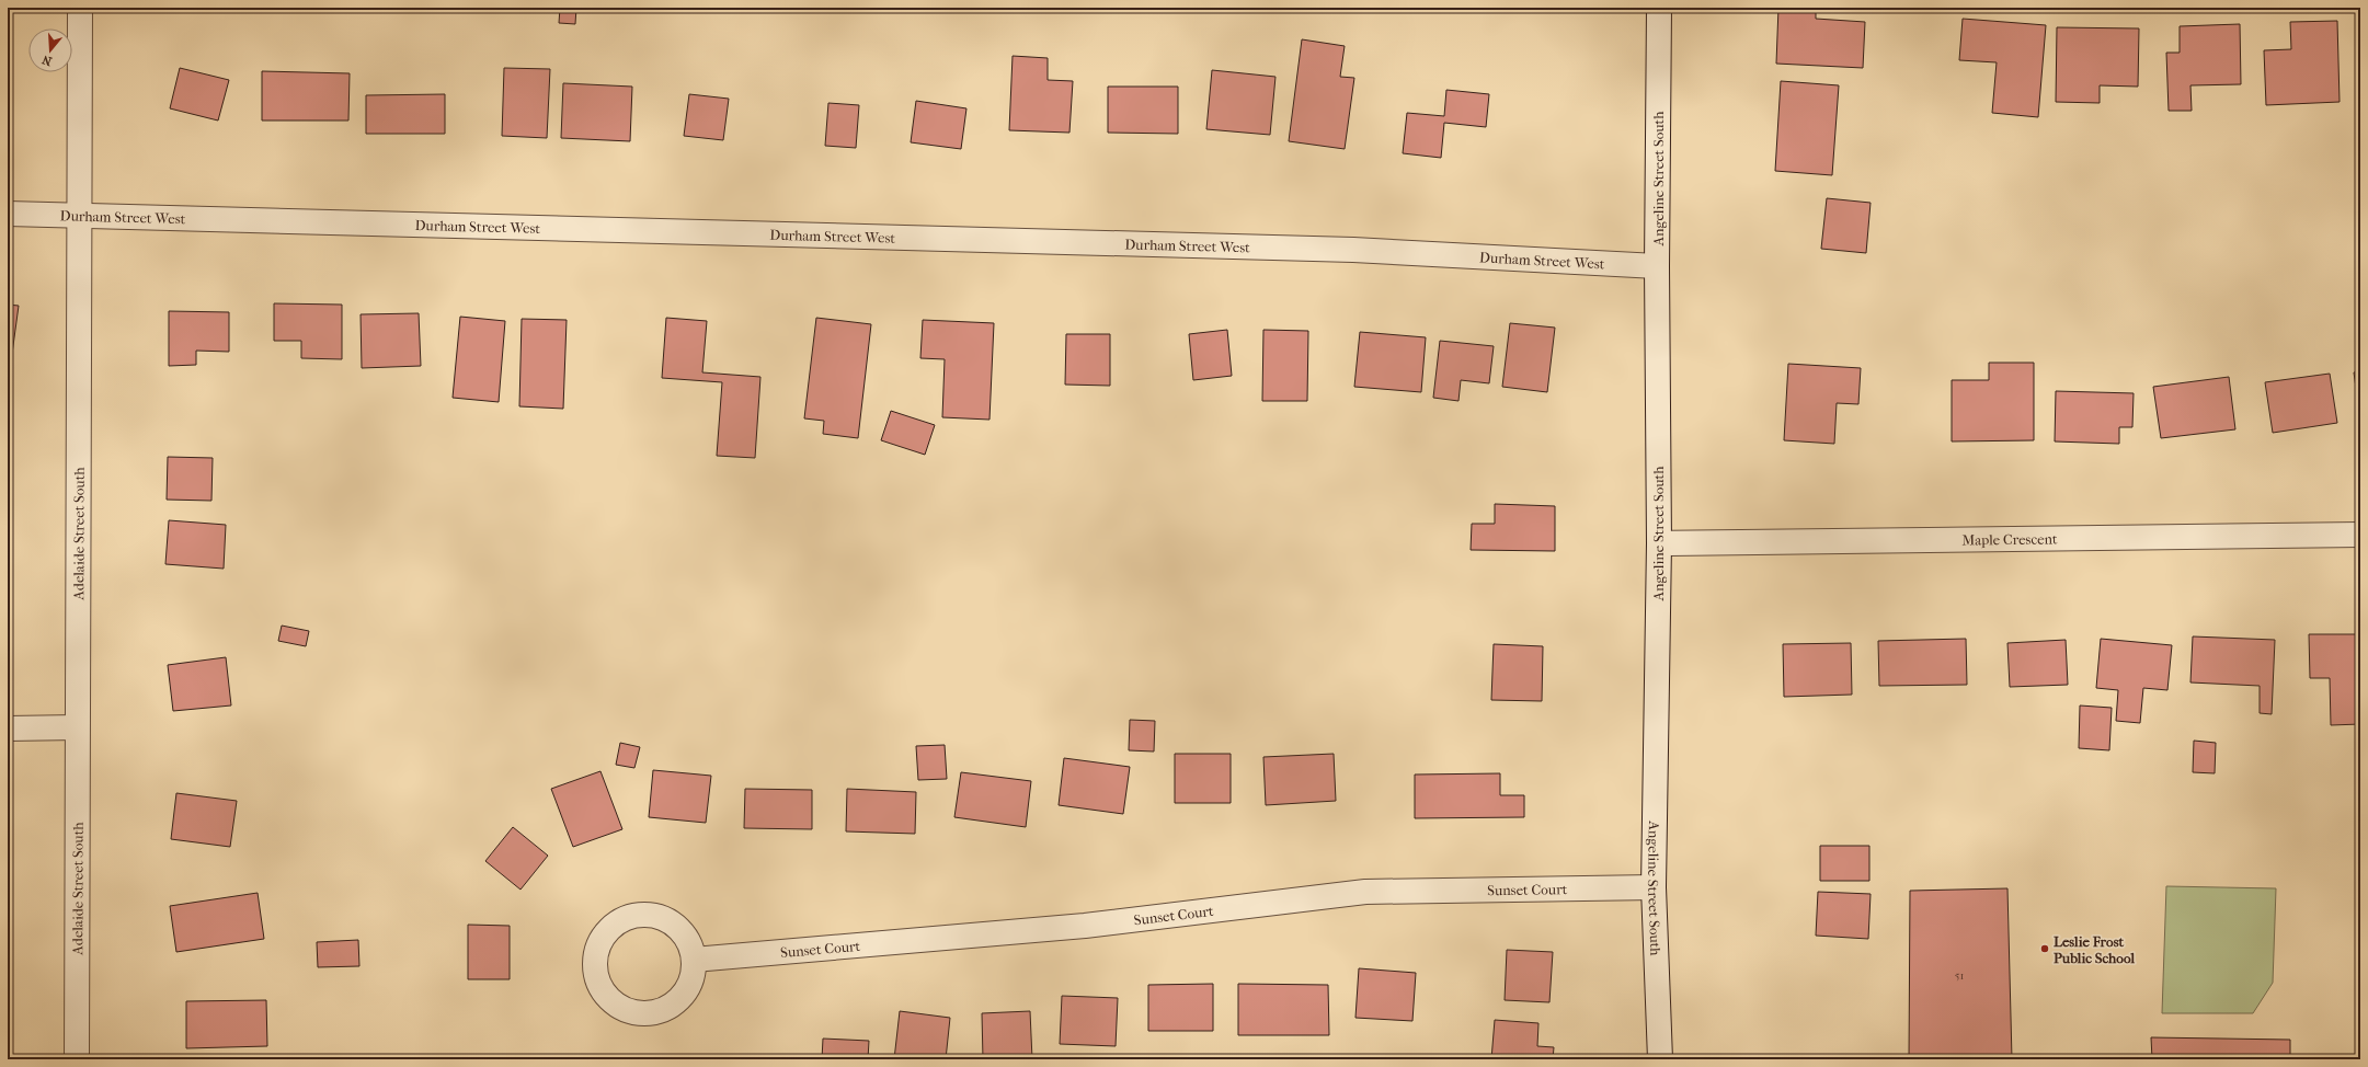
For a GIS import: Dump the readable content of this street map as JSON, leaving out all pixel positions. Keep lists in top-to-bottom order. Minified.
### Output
{"streets":{"street":["Angeline Street South","Durham Street West","Adelaide Street South","Maple Crescent","Sunset Court"]},"crossings":[["Angeline Street South","Durham Street West"],["Angeline Street South","Maple Crescent"],["Angeline Street South","Sunset Court"],["Durham Street West","Adelaide Street South"]],"places":["Leslie Frost Public School"],"house_numbers":["51"],"north":"bottom"}
